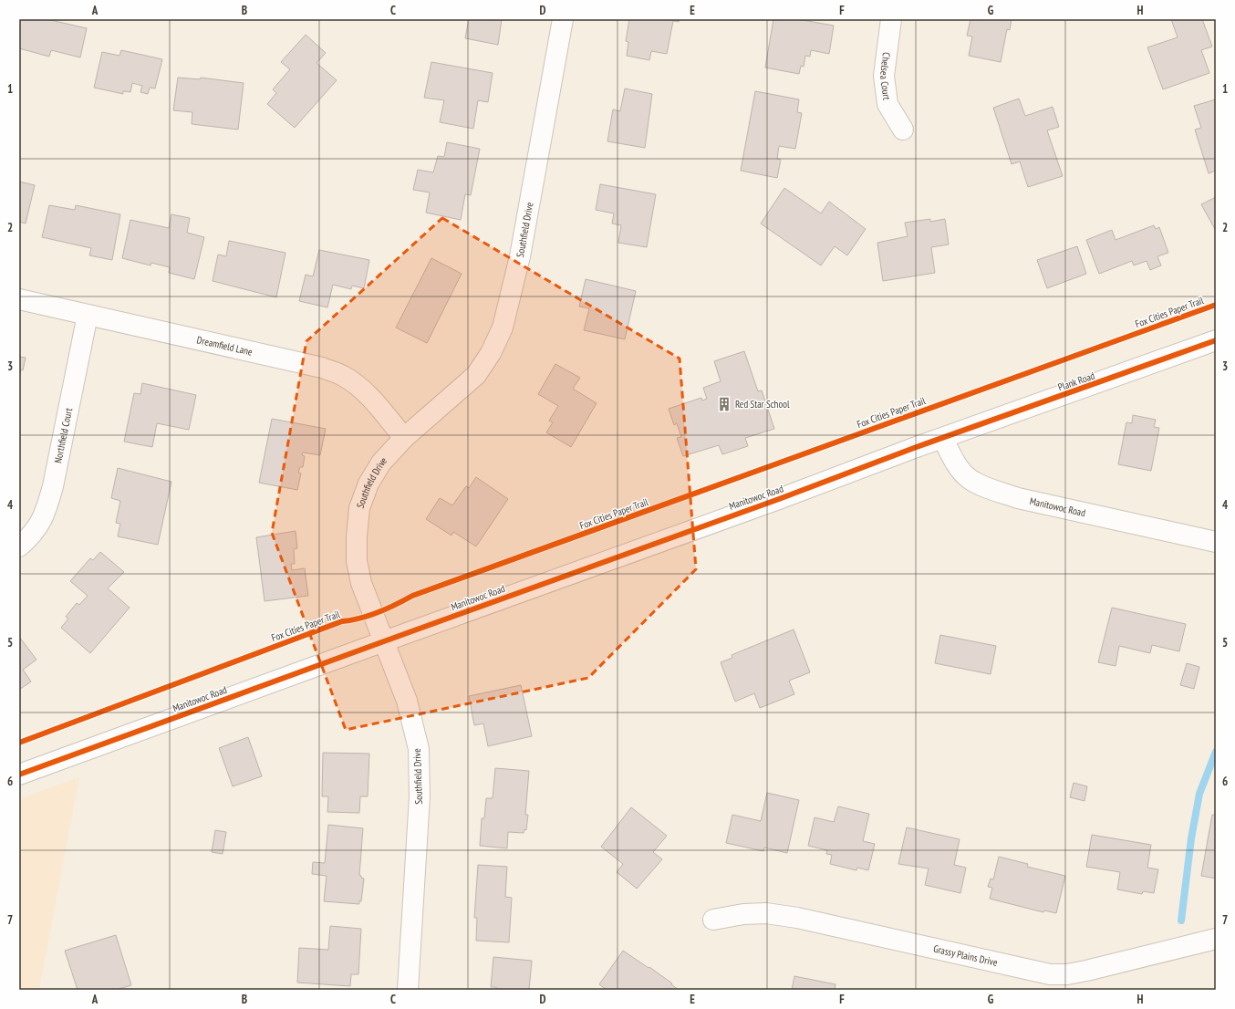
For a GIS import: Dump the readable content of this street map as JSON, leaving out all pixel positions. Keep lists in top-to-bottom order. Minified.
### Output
{"streets":{"street":["Chelsea Court","Southfield Drive","Dreamfield Lane","Plank Road","Northfield Court","Manitowoc Road","Grassy Plains Drive"],"cycle path":["Fox Cities Paper Trail"]},"crossings":[["Southfield Drive","Dreamfield Lane"],["Southfield Drive","Manitowoc Road"],["Dreamfield Lane","Northfield Court"],["Plank Road","Manitowoc Road"]],"places":{"building":["Red Star School"]},"grid":{"columns":["A","B","C","D","E","F","G","H"],"rows":["1","2","3","4","5","6","7"]}}
